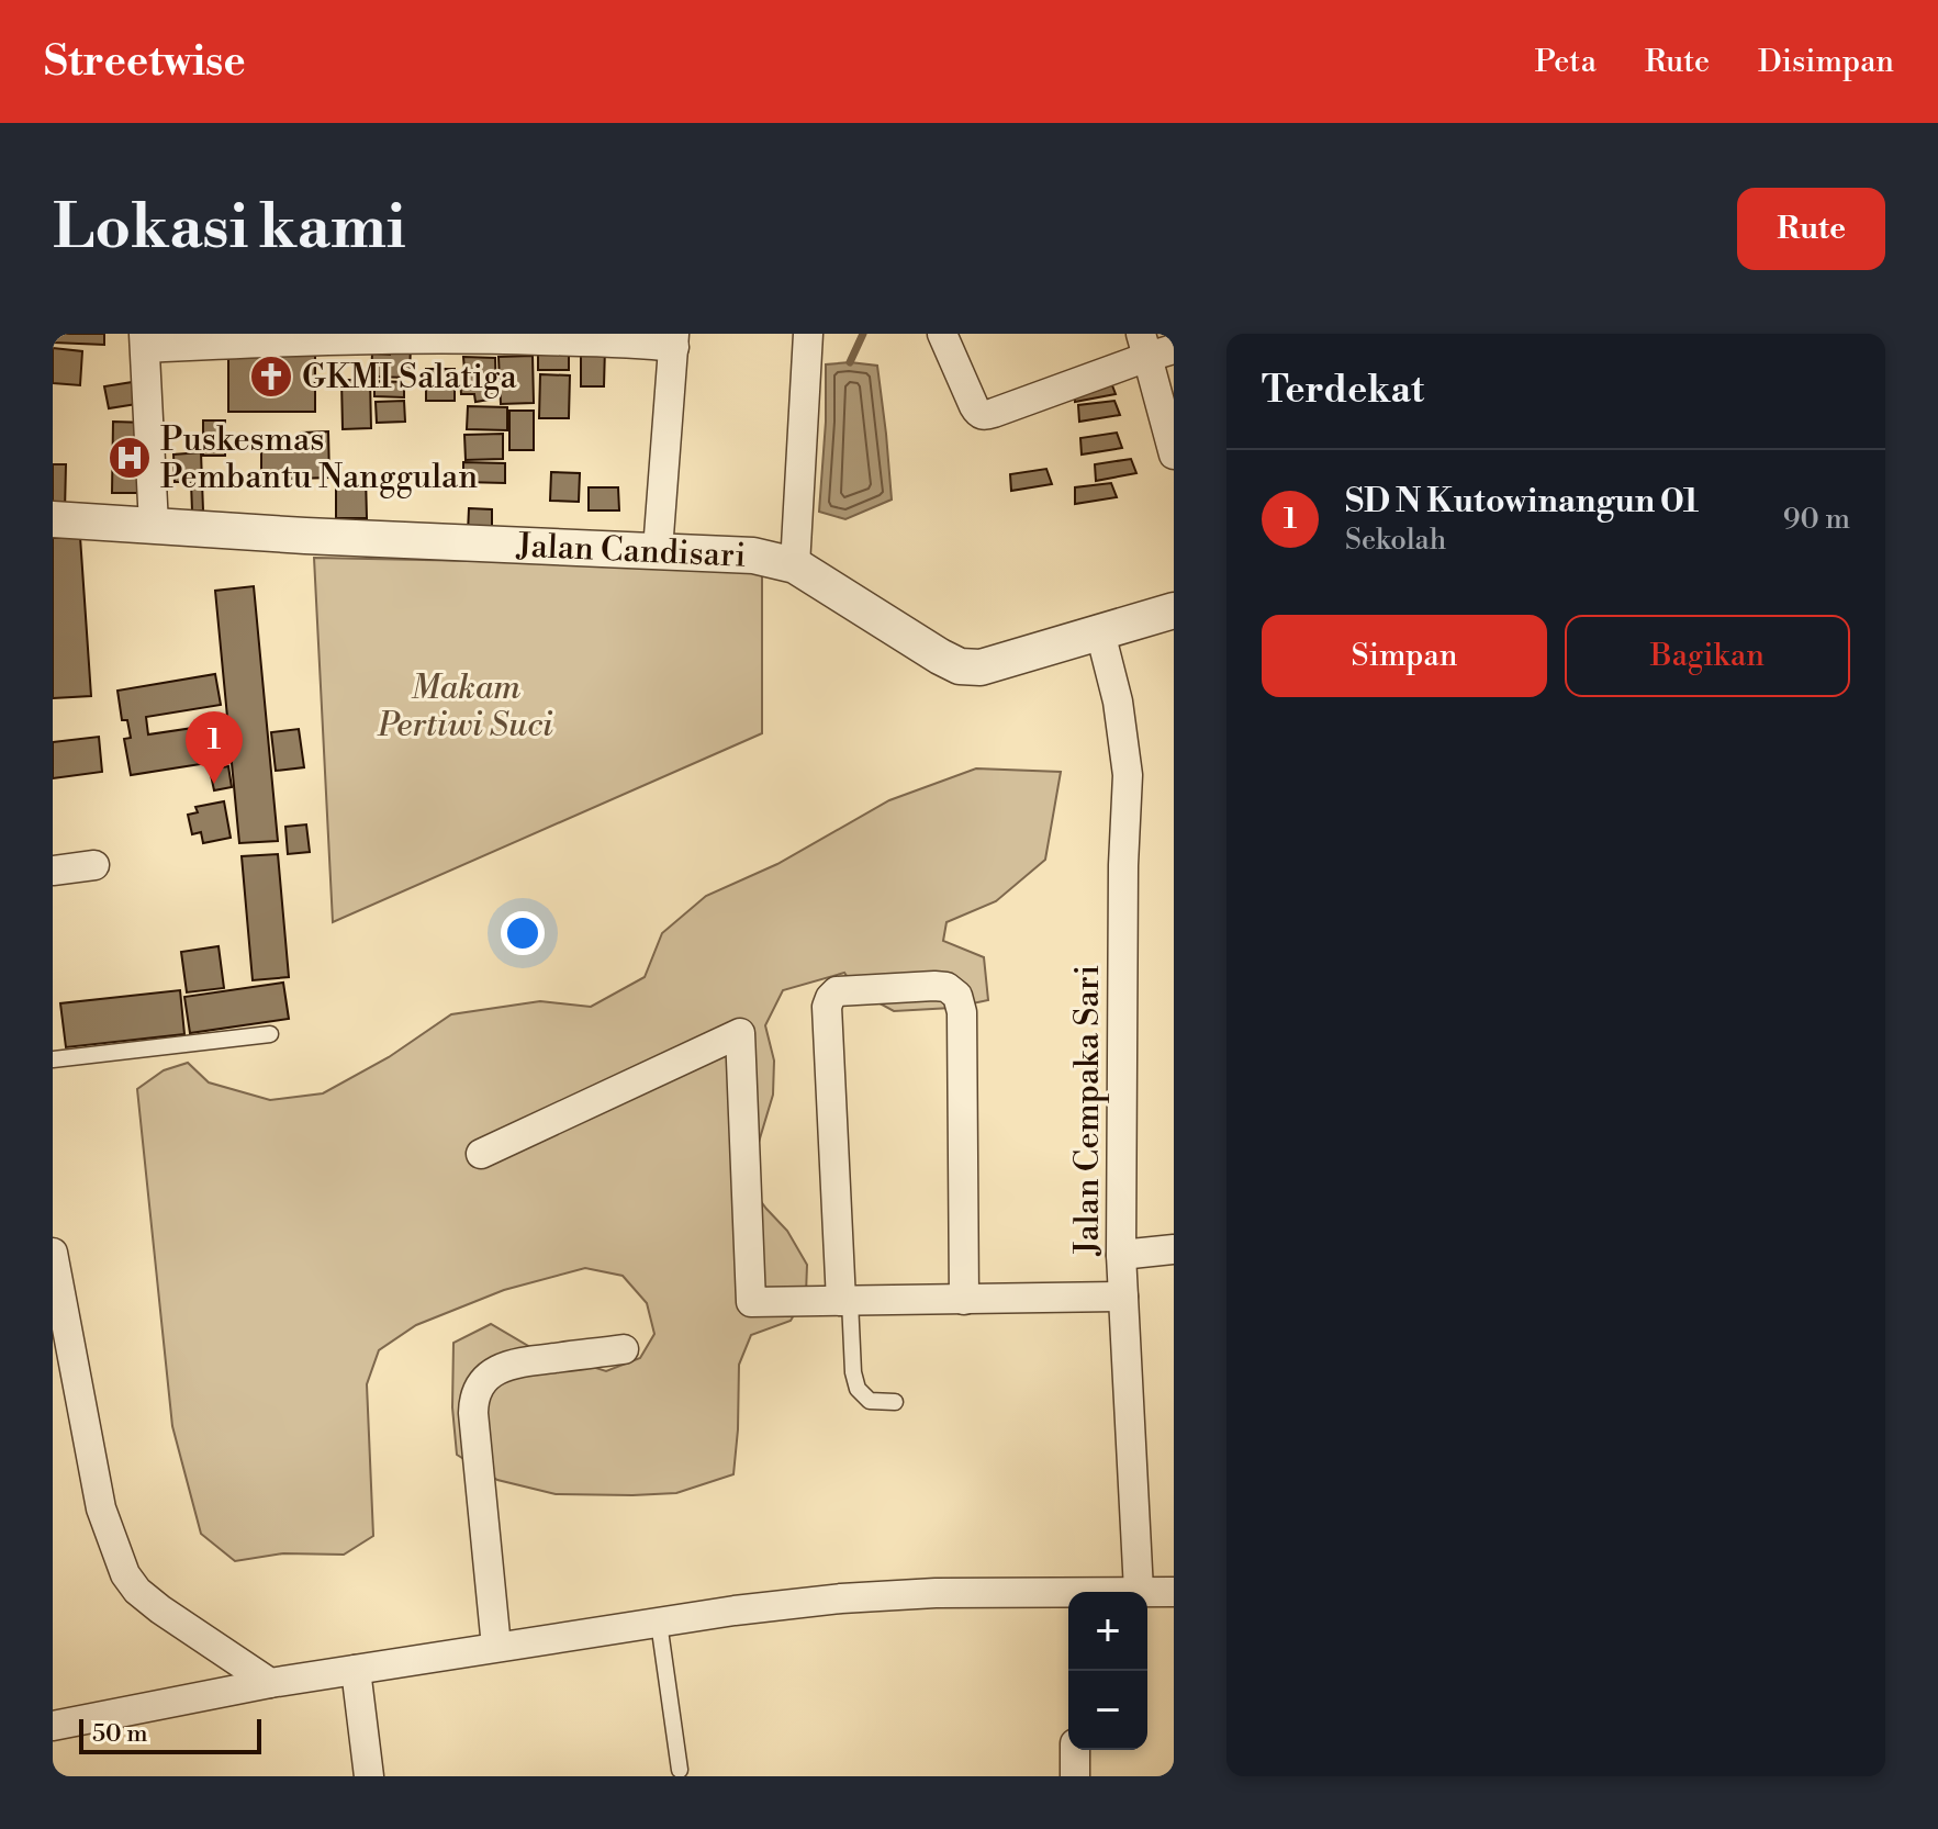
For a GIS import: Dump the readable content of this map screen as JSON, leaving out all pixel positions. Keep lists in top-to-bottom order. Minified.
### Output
{"streets":{"street":["Jalan Candisari","Jalan Cempaka Sari"]},"crossings":[["Jalan Candisari","Jalan Cempaka Sari"]],"parks":["Makam Pertiwi Suci"],"places":{"church":["GKMI Salatiga"],"hospital":["Puskesmas Pembantu Nanggulan"]},"scale_bar":"50 m","page":{"header":"Streetwise","nav":["Peta","Rute","Disimpan"],"buttons":["Rute",["Simpan","Bagikan"]],"title":"Lokasi kami","heading":"Terdekat","list":[{"mark":"1","name":"SD N Kutowinangun 01","note":"Sekolah","value":"90 m"}],"pins":"1","map_buttons":["+","−"],"scale":"50 m"}}
